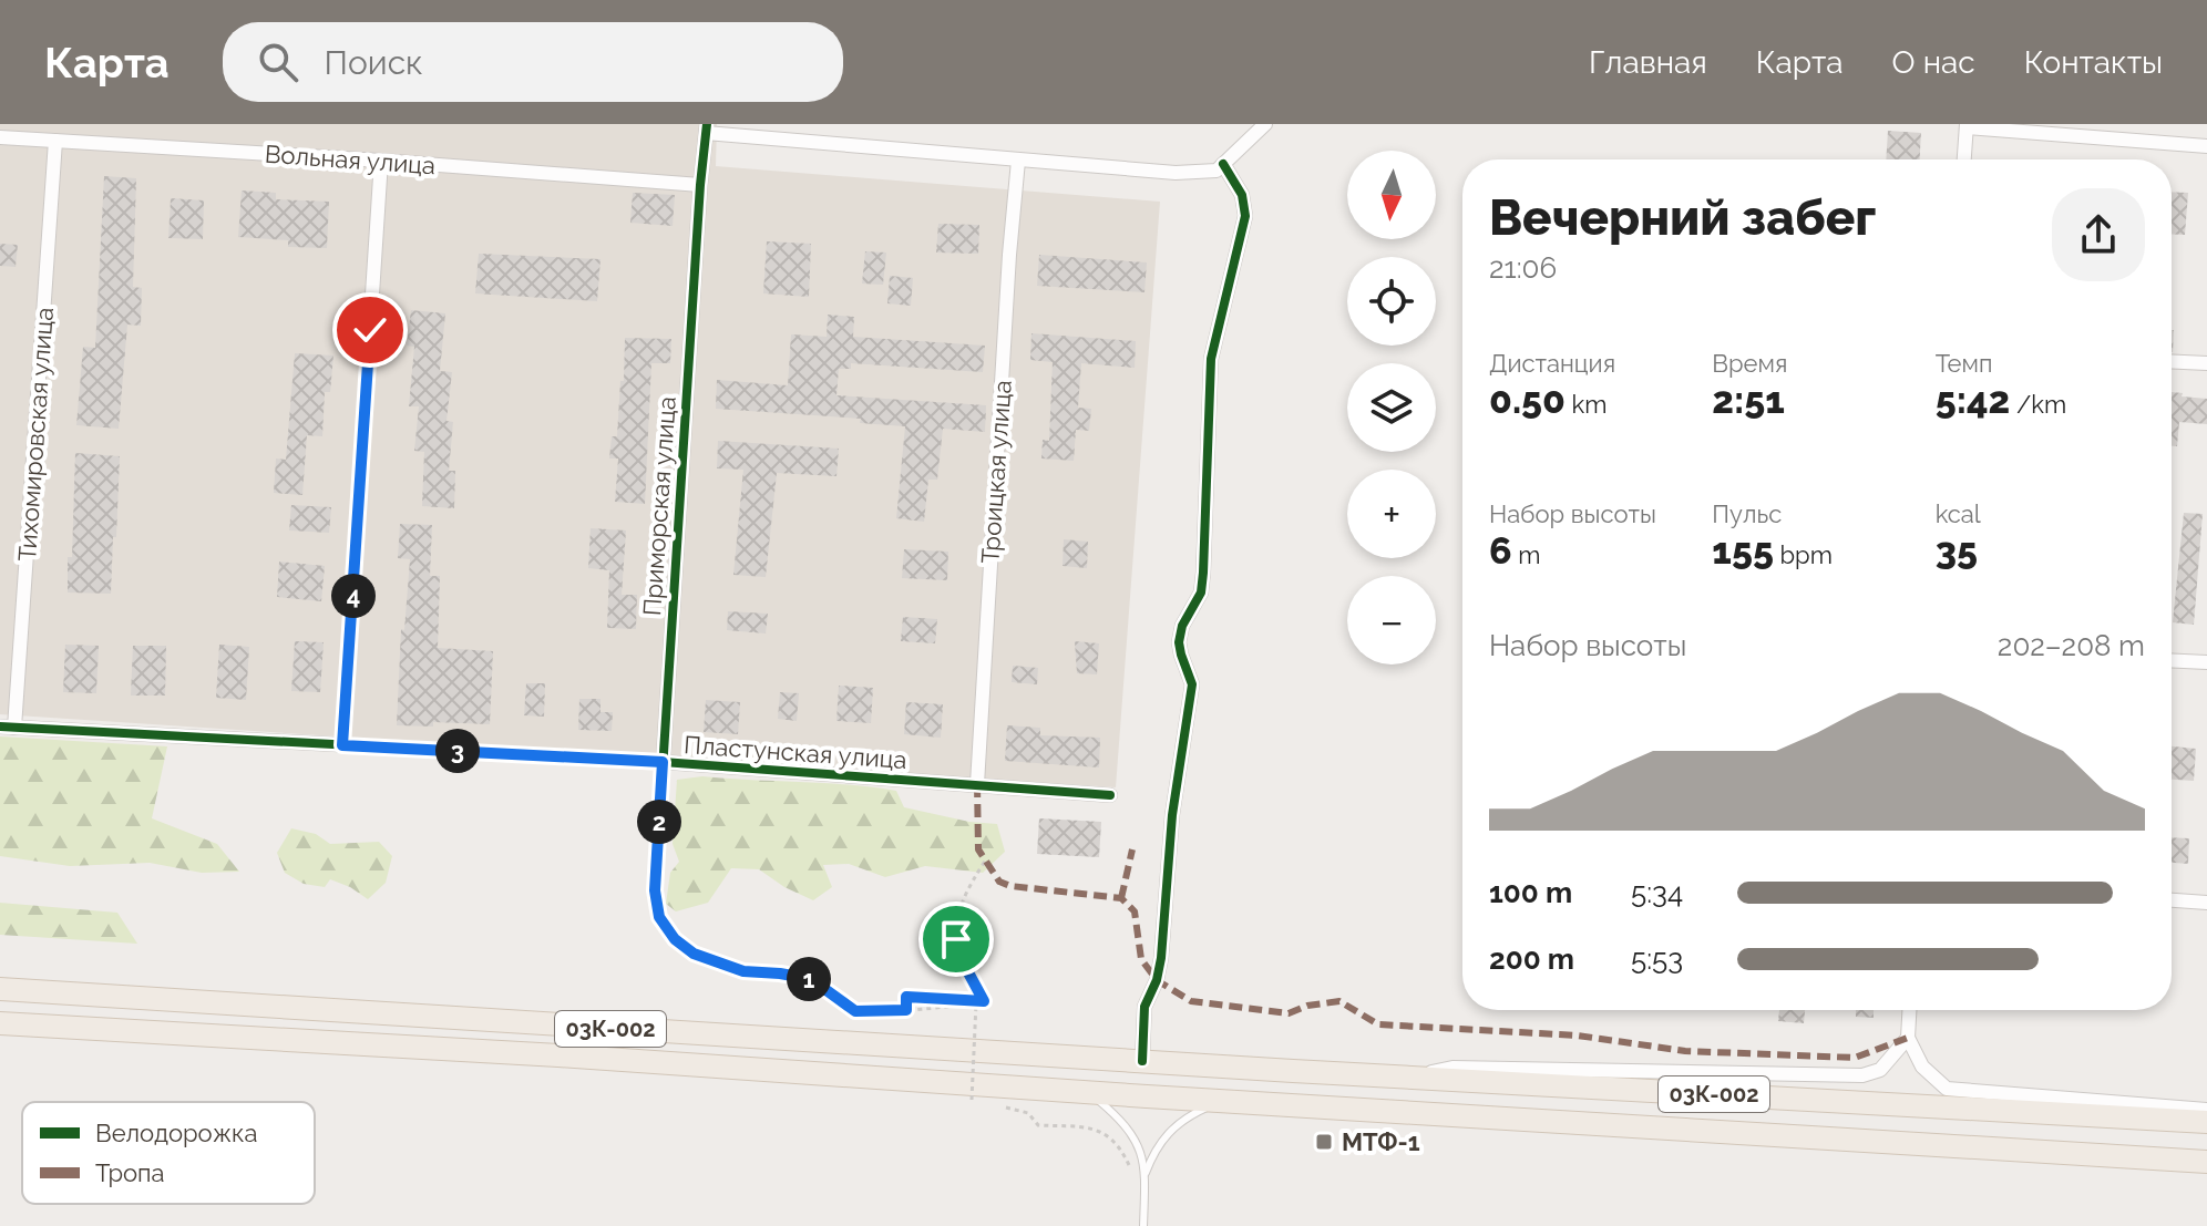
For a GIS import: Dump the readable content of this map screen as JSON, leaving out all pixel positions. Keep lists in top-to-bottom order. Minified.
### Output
{"streets":{"main road":["03К-002"],"street":["Вольная улица","Тихомировская улица","Троицкая улица","Приморская улица","Пластунская улица"]},"crossings":[["Вольная улица","Тихомировская улица"],["Вольная улица","Приморская улица"],["Тихомировская улица","Пластунская улица"],["Троицкая улица","Пластунская улица"],["Приморская улица","Пластунская улица"]],"places":{"transit":["МТФ-1"]},"legend":["Велодорожка","Тропа"],"north":"bottom","page":{"header":"Карта","search":"Поиск","nav":["Главная","Карта","О нас","Контакты"],"map_buttons":["+","−"],"heading":["Вечерний забег","21:06"],"stats":[["Дистанция","0.50 km"],["Время","2:51"],["Темп","5:42 /km"],["Набор высоты","6 m"],["Пульс","155 bpm"],["kcal","35"]],"pins":["4","3","2","1"],"chart":["Набор высоты","202–208 m"],"list":[{"name":"100 m","note":"5:34"},{"name":"200 m","note":"5:53"}]}}
